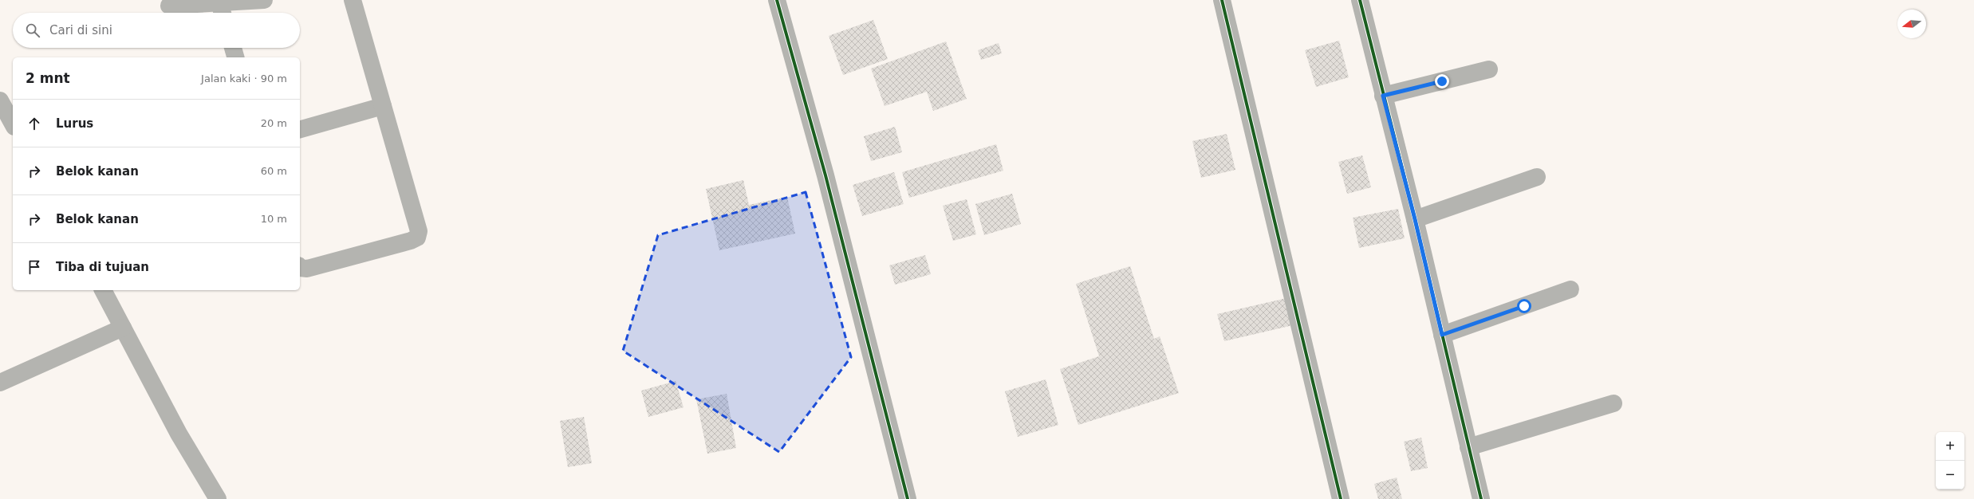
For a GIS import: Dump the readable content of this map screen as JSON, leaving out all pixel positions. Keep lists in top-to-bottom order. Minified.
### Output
{"north":"left","page":{"search":"Cari di sini","heading":["2 mnt","Jalan kaki · 90 m"],"list":[["Lurus","20 m"],["Belok kanan","60 m"],["Belok kanan","10 m"],"Tiba di tujuan"],"map_buttons":["+","−"]}}
